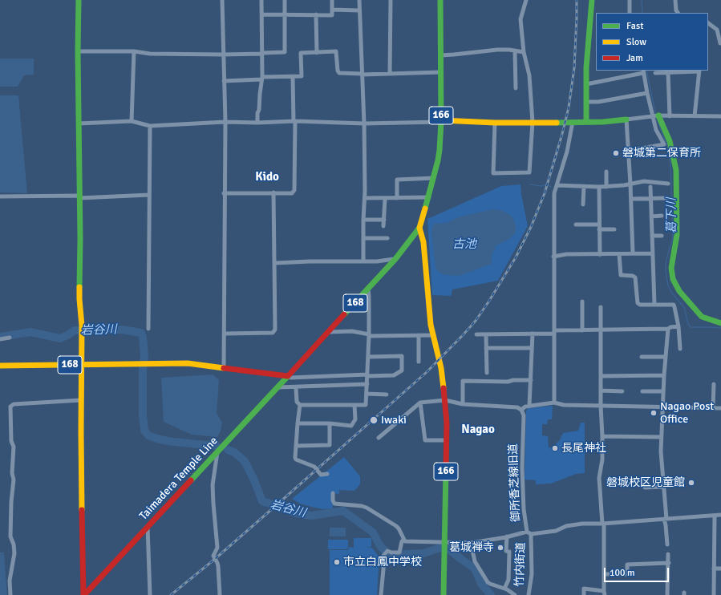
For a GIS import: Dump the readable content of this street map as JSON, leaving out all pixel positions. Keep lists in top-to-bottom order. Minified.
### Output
{"streets":{"main road":["166","168","Taimadera Temple Line"],"street":["御所香芝線旧道","竹内街道"]},"crossings":[["166","168"],["168","Taimadera Temple Line"],["御所香芝線旧道","竹内街道"]],"districts":["Kido","Nagao"],"water":["葛下川","古池","岩谷川"],"places":["磐城第二保育所","Nagao Post Office","Iwaki","長尾神社","磐城校区児童館","葛城禅寺","市立白鳳中学校"],"legend":["Fast","Slow","Jam"],"scale_bar":"100 m"}
